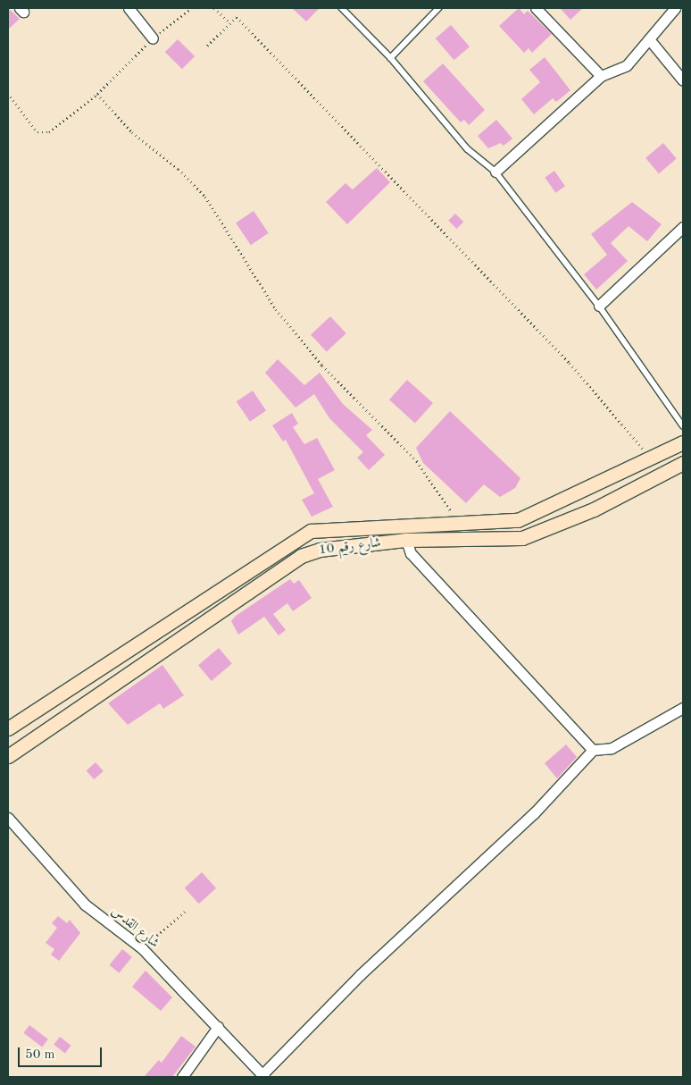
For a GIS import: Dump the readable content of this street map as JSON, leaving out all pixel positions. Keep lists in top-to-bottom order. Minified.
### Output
{"streets":{"main road":["شارع رقم 10"],"street":["شارع القدس"]},"scale_bar":"50 m"}
